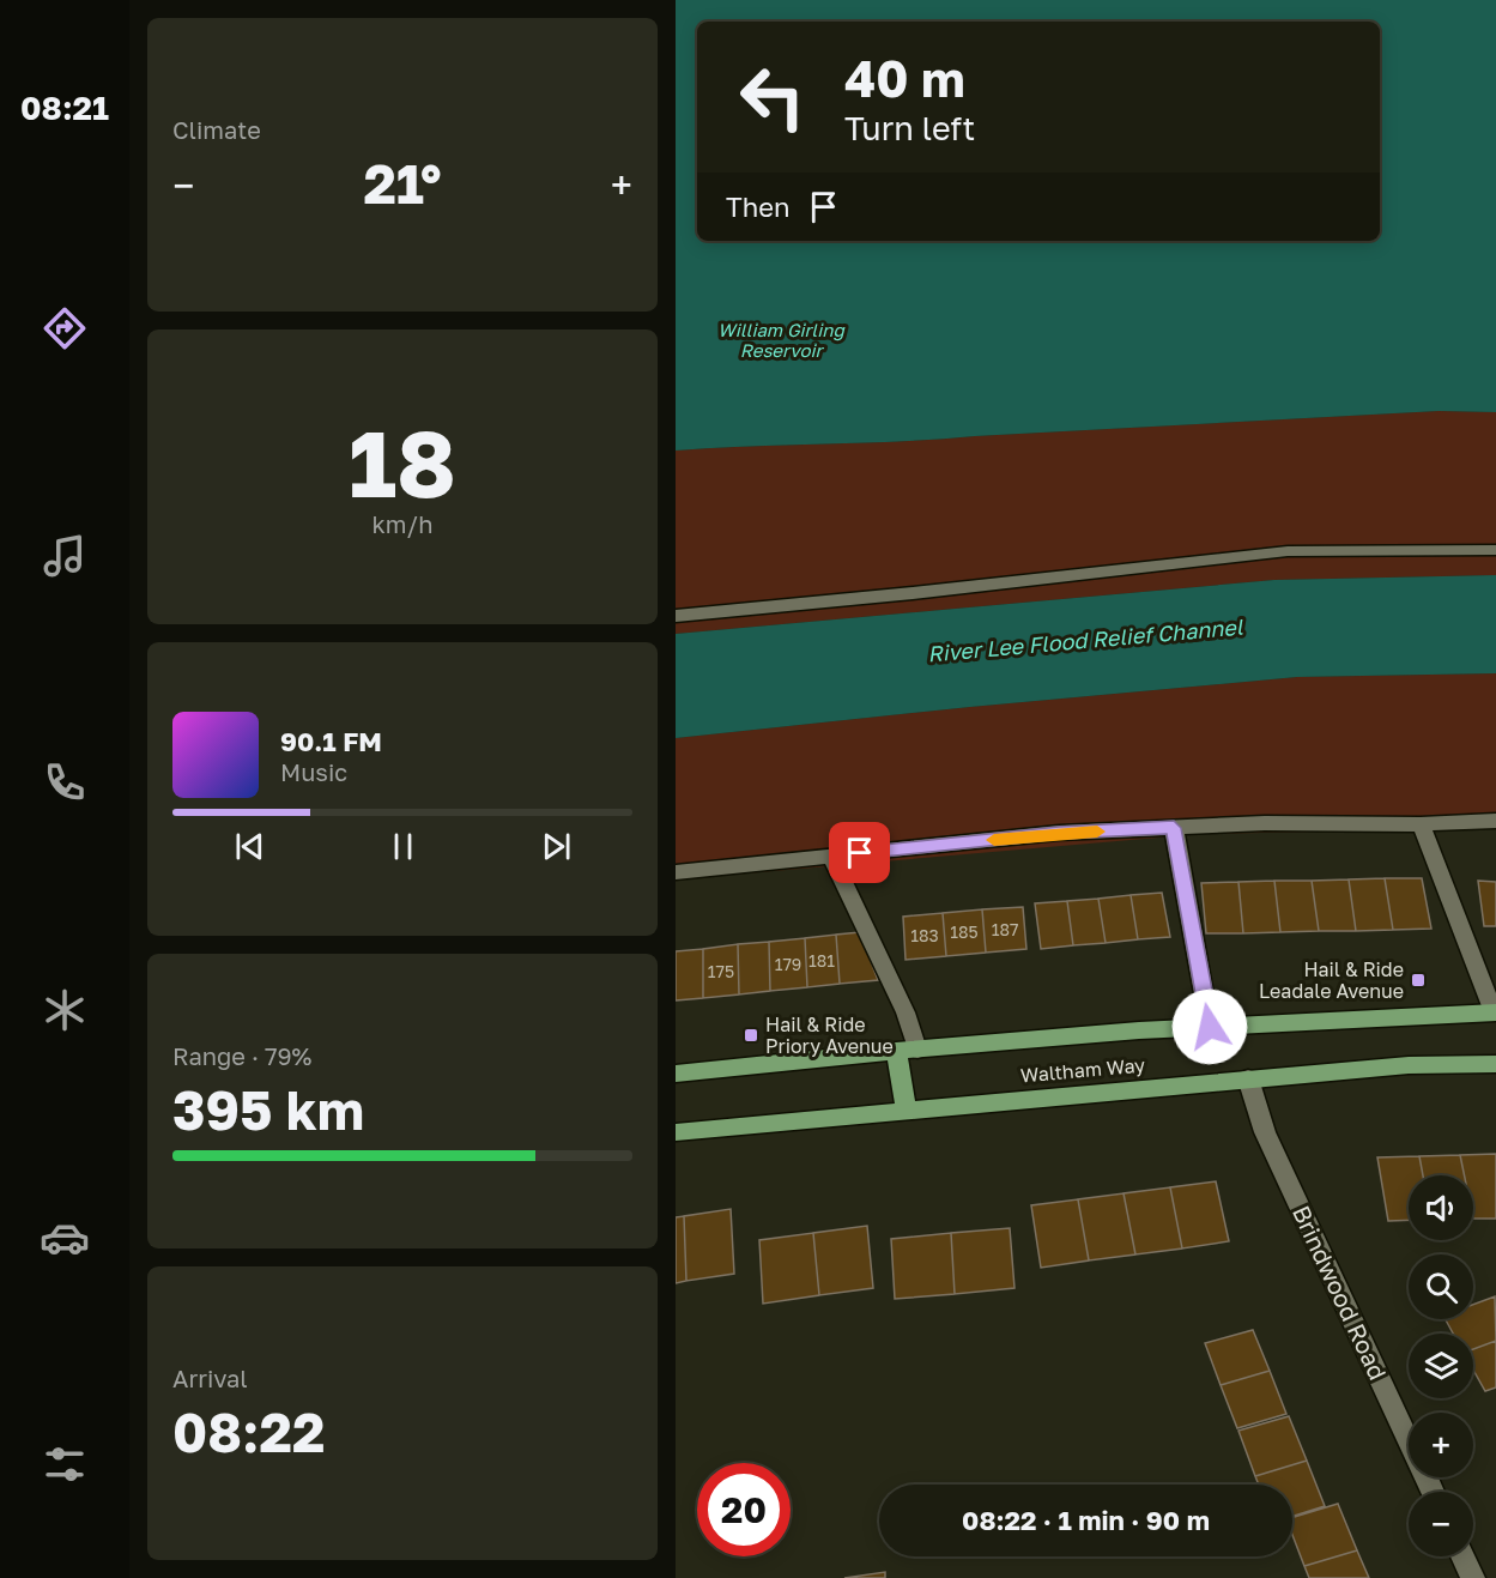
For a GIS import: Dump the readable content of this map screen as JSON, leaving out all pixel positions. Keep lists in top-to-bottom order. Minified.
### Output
{"streets":{"main road":["Waltham Way"],"street":["Brindwood Road"]},"crossings":[["Waltham Way","Brindwood Road"]],"water":["William Girling Reservoir","River Lee Flood Relief Channel"],"places":{"transit":["Hail & Ride Leadale Avenue","Hail & Ride Priory Avenue"]},"house_numbers":["187","185","183","181","179","175"],"page":{"tabs":"08:21","tile":["Climate",["18","km/h"],["Range · 79%","395 km"],["Arrival","08:22"]],"turn":["40 m","Turn left"],"heat":["−","21°","+"],"then":"Then","song":["90.1 FM","Music"],"map_buttons":["+","−"],"limit":"20","trip":"08:22 · 1 min · 90 m"}}
